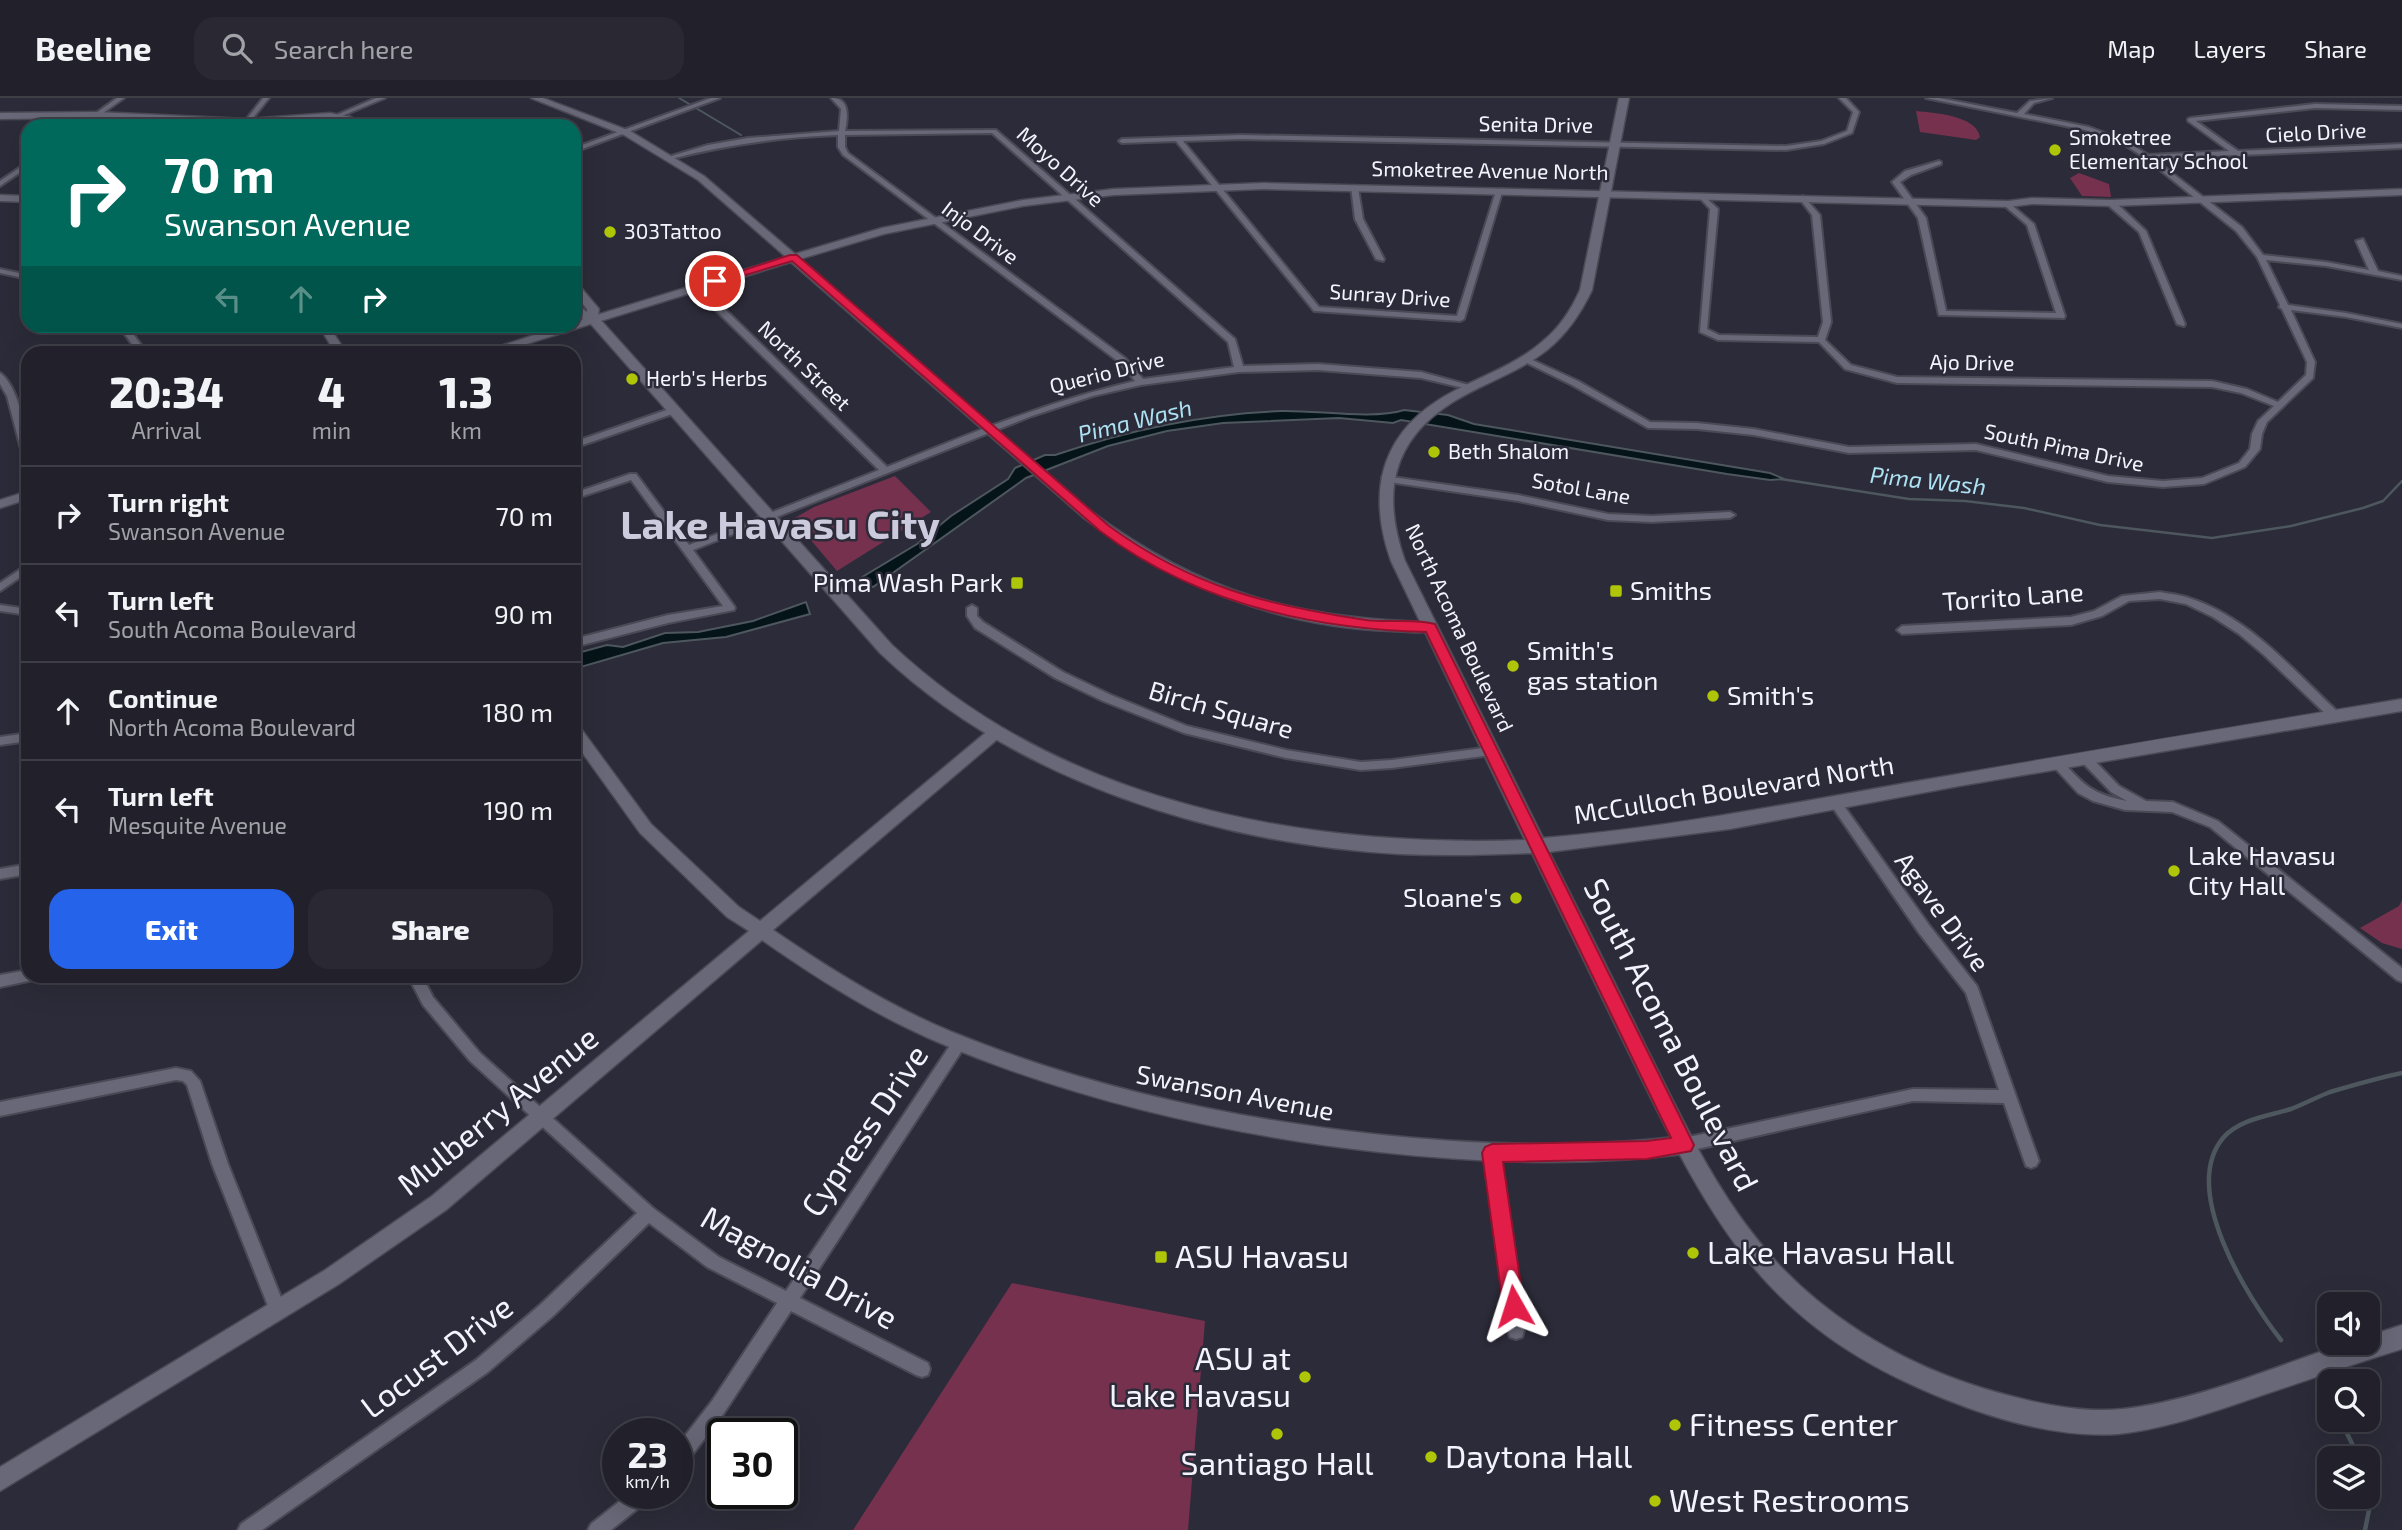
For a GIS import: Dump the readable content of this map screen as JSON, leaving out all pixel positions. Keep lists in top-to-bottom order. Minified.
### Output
{"streets":{"main road":["North Acoma Boulevard","McCulloch Boulevard North","South Acoma Boulevard"],"street":["Senita Drive","Cielo Drive","Moyo Drive","Smoketree Avenue North","Injo Drive","Sunray Drive","Ajo Drive","North Street","Querio Drive","South Pima Drive","Sotol Lane","Torrito Lane","Birch Square","Agave Drive","Swanson Avenue","Mulberry Avenue","Cypress Drive","Magnolia Drive","Locust Drive"]},"crossings":[["Senita Drive","Sunray Drive"],["Senita Drive","North Acoma Boulevard"],["Cielo Drive","South Pima Drive"],["Moyo Drive","Smoketree Avenue North"],["Moyo Drive","Injo Drive"],["Moyo Drive","Querio Drive"],["Smoketree Avenue North","Injo Drive"],["Smoketree Avenue North","Sunray Drive"],["Smoketree Avenue North","North Street"],["Smoketree Avenue North","South Pima Drive"],["Smoketree Avenue North","North Acoma Boulevard"],["Smoketree Avenue North","McCulloch Boulevard North"],["Injo Drive","Querio Drive"],["Ajo Drive","South Pima Drive"],["North Street","Querio Drive"],["Querio Drive","North Acoma Boulevard"],["Querio Drive","McCulloch Boulevard North"],["South Pima Drive","North Acoma Boulevard"],["Sotol Lane","North Acoma Boulevard"],["Torrito Lane","McCulloch Boulevard North"],["North Acoma Boulevard","Birch Square"],["North Acoma Boulevard","McCulloch Boulevard North"],["North Acoma Boulevard","South Acoma Boulevard"],["McCulloch Boulevard North","Agave Drive"],["McCulloch Boulevard North","South Acoma Boulevard"],["McCulloch Boulevard North","Mulberry Avenue"],["Agave Drive","Swanson Avenue"],["South Acoma Boulevard","Swanson Avenue"],["Swanson Avenue","Mulberry Avenue"],["Swanson Avenue","Cypress Drive"],["Mulberry Avenue","Magnolia Drive"],["Cypress Drive","Magnolia Drive"],["Magnolia Drive","Locust Drive"]],"districts":["Lake Havasu City"],"water":["Pima Wash"],"places":{"other":["Smoketree Elementary School","303Tattoo","Herb's Herbs","Beth Shalom","Smith's gas station","Smith's","Lake Havasu City Hall","Sloane's","Lake Havasu Hall","ASU at Lake Havasu","Fitness Center","Santiago Hall","Daytona Hall","West Restrooms"],"transit":["Pima Wash Park","Smiths","ASU Havasu"]},"page":{"header":"Beeline","search":"Search here","nav":["Map","Layers","Share"],"turn":["70 m","Swanson Avenue"],"eta":["20:34","Arrival","4","min","1.3","km"],"list":[{"name":"Turn right","note":"Swanson Avenue","value":"70 m"},{"name":"Turn left","note":"South Acoma Boulevard","value":"90 m"},{"name":"Continue","note":"North Acoma Boulevard","value":"180 m"},{"name":"Turn left","note":"Mesquite Avenue","value":"190 m"}],"buttons":["Exit","Share"],"speed":"23 km/h","limit":"30"}}
